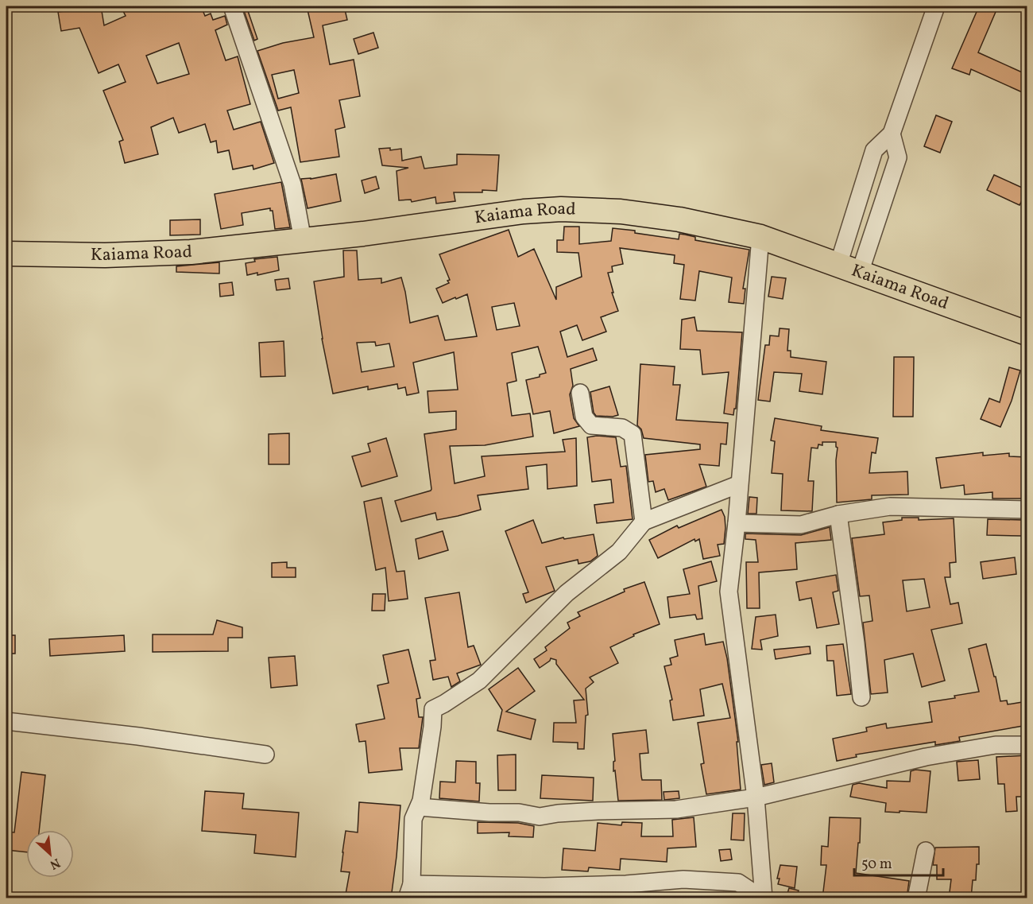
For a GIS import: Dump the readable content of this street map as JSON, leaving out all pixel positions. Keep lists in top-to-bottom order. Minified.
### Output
{"streets":{"highway":["Kaiama Road"]},"scale_bar":"50 m","north":"bottom right"}
